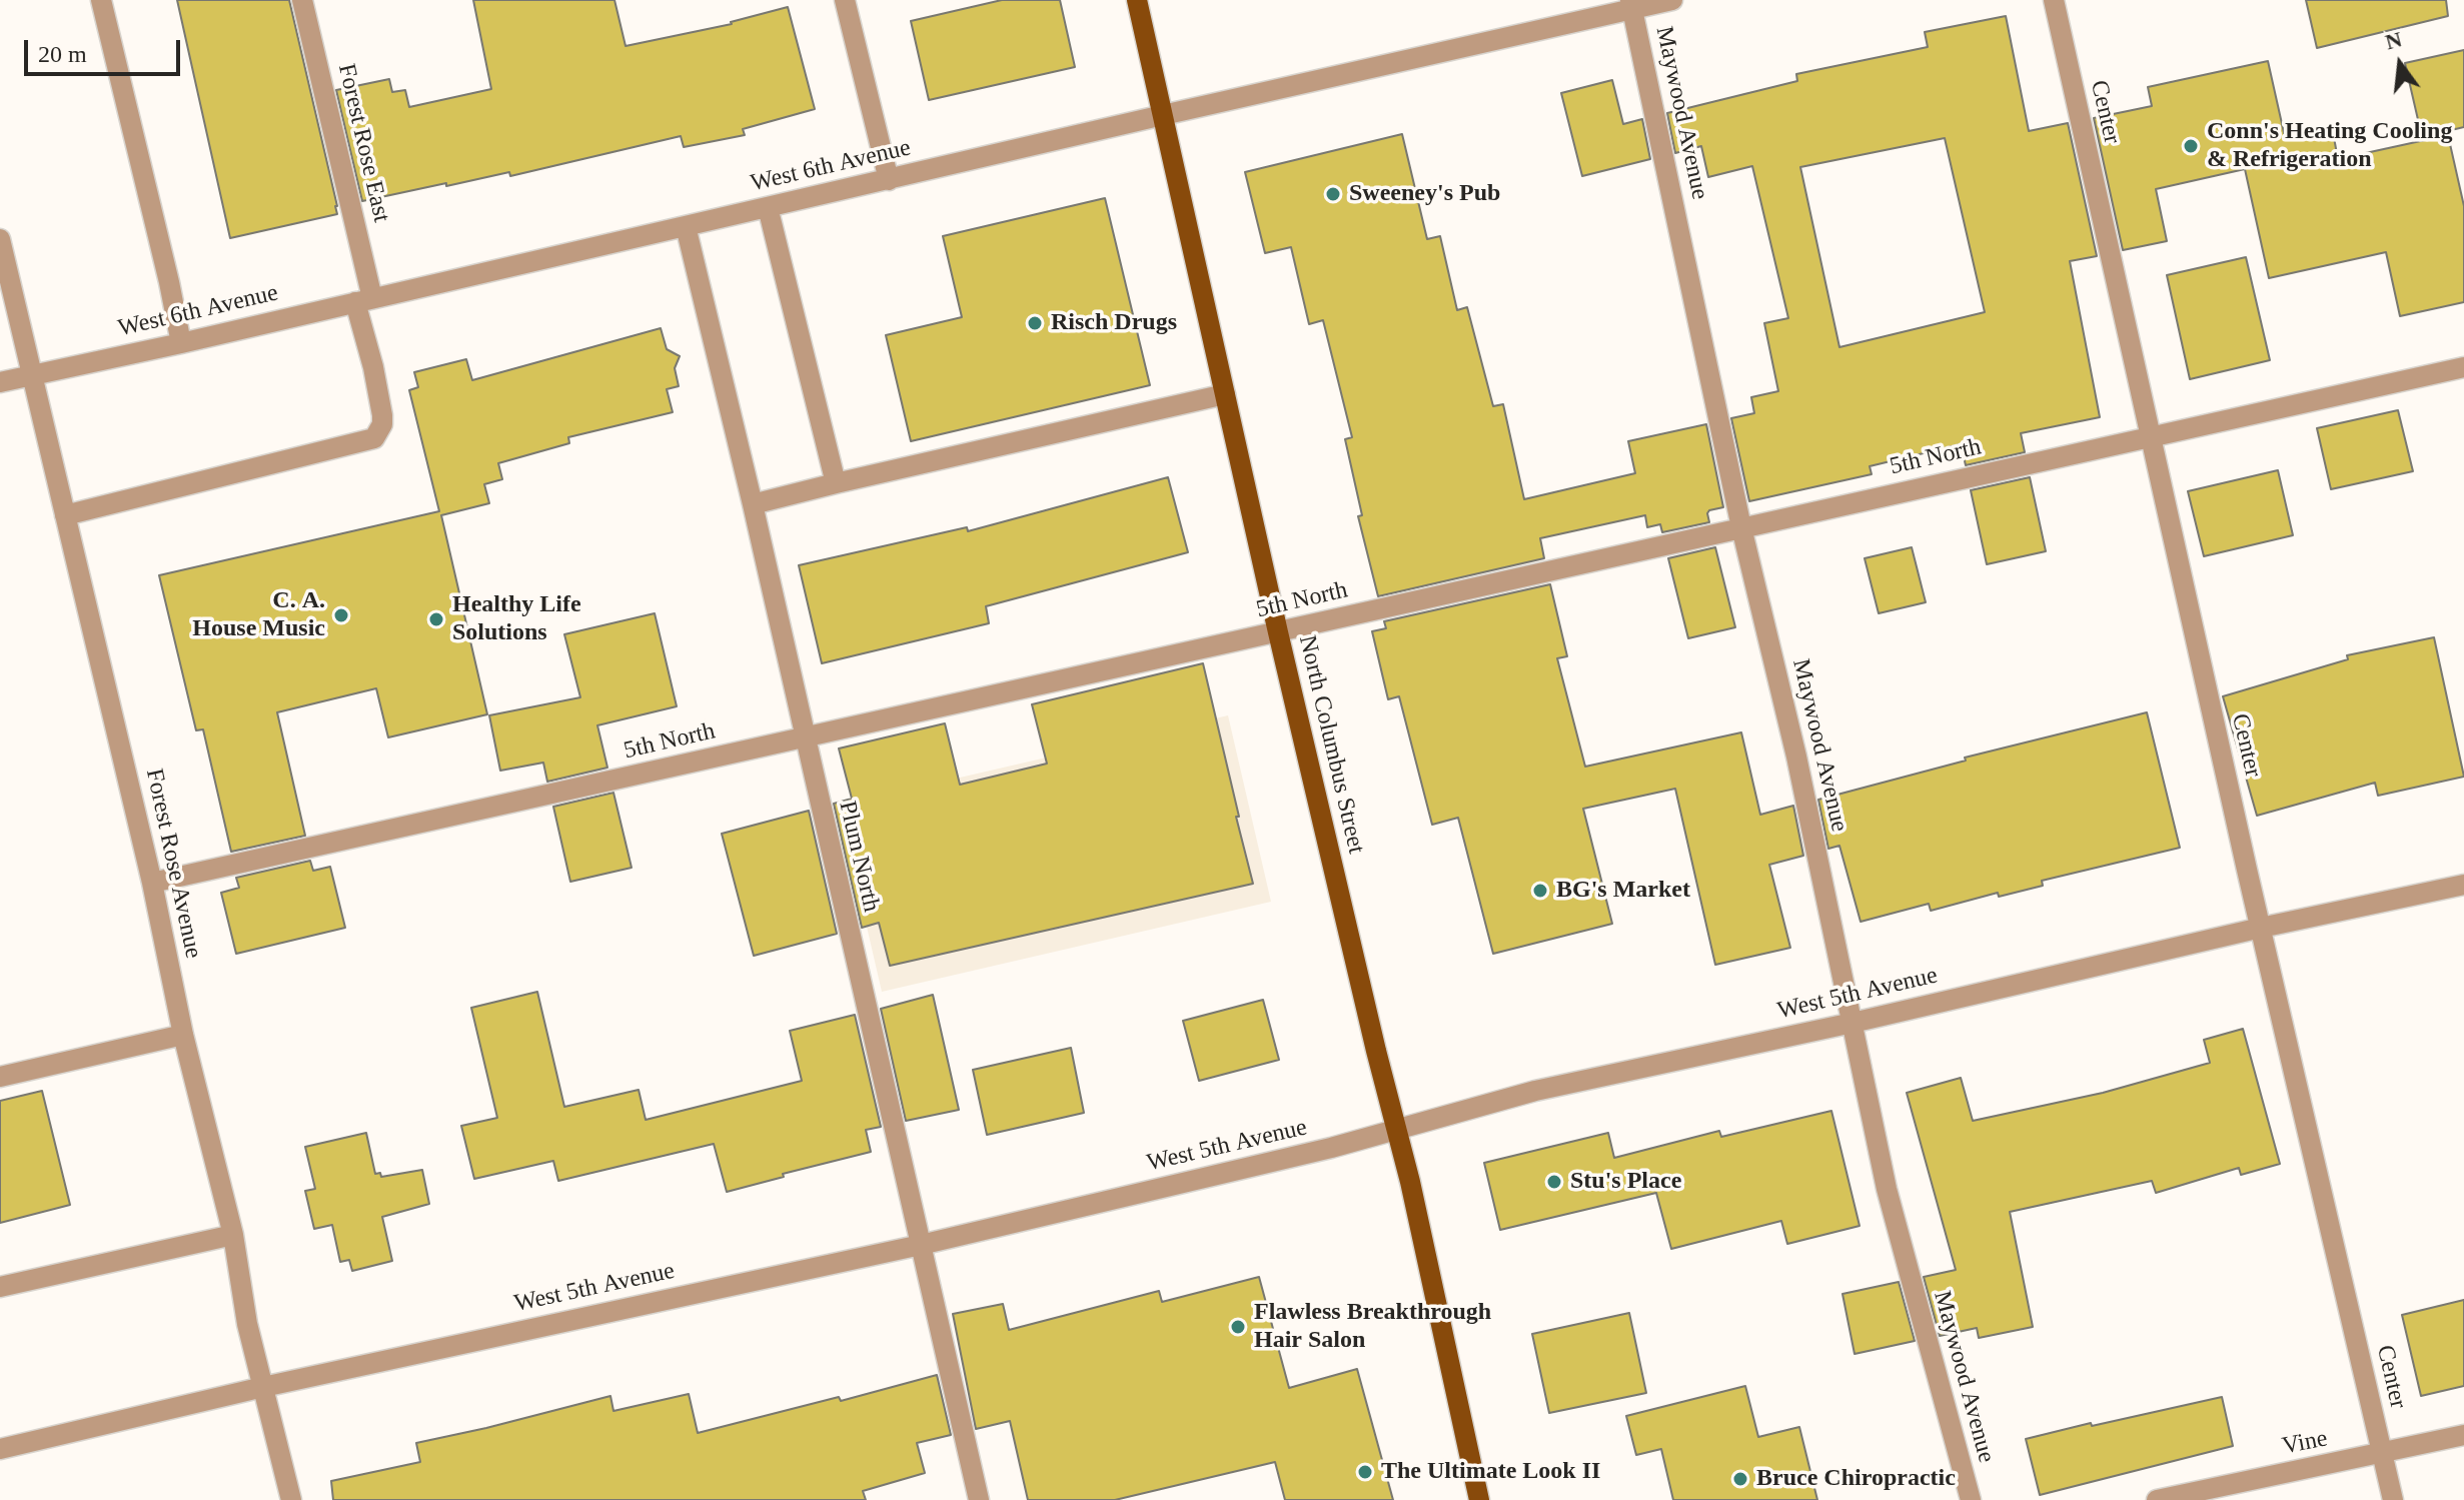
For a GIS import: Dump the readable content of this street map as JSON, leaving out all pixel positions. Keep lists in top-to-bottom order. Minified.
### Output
{"streets":{"main road":["North Columbus Street"],"street":["Center","Maywood Avenue","Forest Rose East","West 6th Avenue","5th North","Plum North","Forest Rose Avenue","West 5th Avenue","Vine"]},"crossings":[["Center","5th North"],["Center","West 5th Avenue"],["Center","Vine"],["Maywood Avenue","West 6th Avenue"],["Maywood Avenue","5th North"],["Maywood Avenue","West 5th Avenue"],["Forest Rose East","West 6th Avenue"],["Forest Rose East","Forest Rose Avenue"],["West 6th Avenue","North Columbus Street"],["West 6th Avenue","Plum North"],["West 6th Avenue","Forest Rose Avenue"],["5th North","North Columbus Street"],["5th North","Plum North"],["5th North","Forest Rose Avenue"],["North Columbus Street","West 5th Avenue"],["Plum North","West 5th Avenue"],["Forest Rose Avenue","West 5th Avenue"]],"places":["Conn's Heating Cooling & Refrigeration","Sweeney's Pub","Risch Drugs","C. A. House Music","Healthy Life Solutions","BG's Market","Stu's Place","Flawless Breakthrough Hair Salon","The Ultimate Look II","Bruce Chiropractic"],"scale_bar":"20 m","north":"top"}
